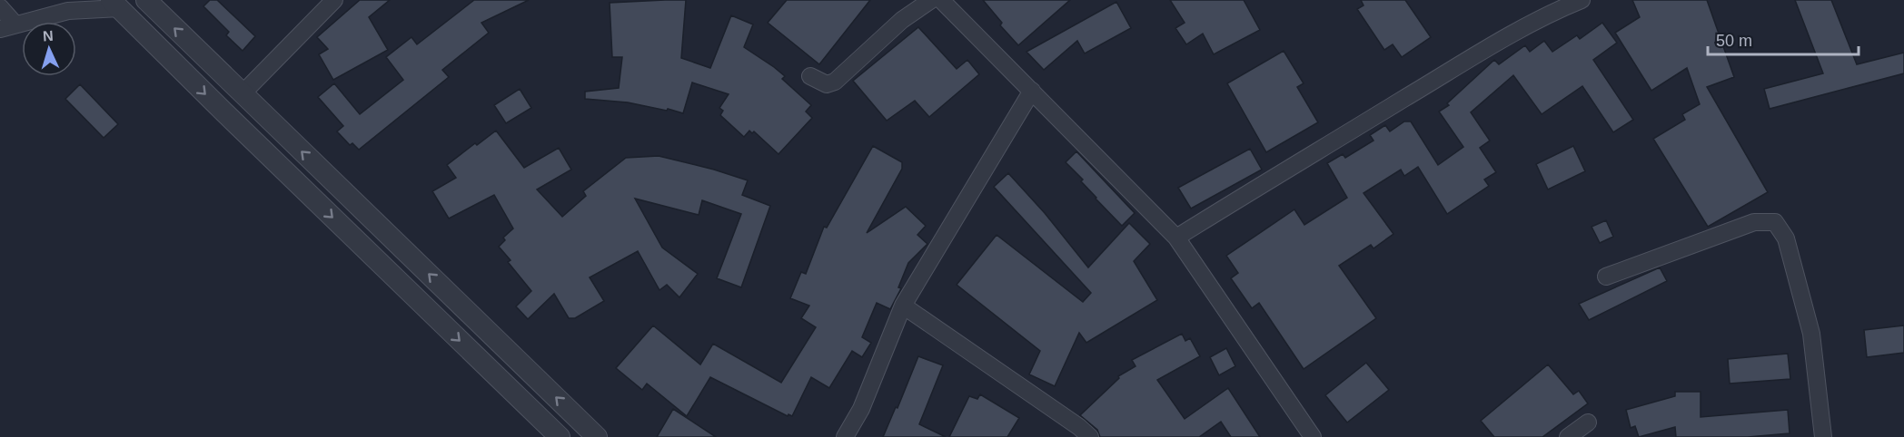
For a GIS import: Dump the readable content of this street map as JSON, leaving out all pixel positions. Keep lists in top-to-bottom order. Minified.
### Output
{"scale_bar":"50 m","north":"top"}
